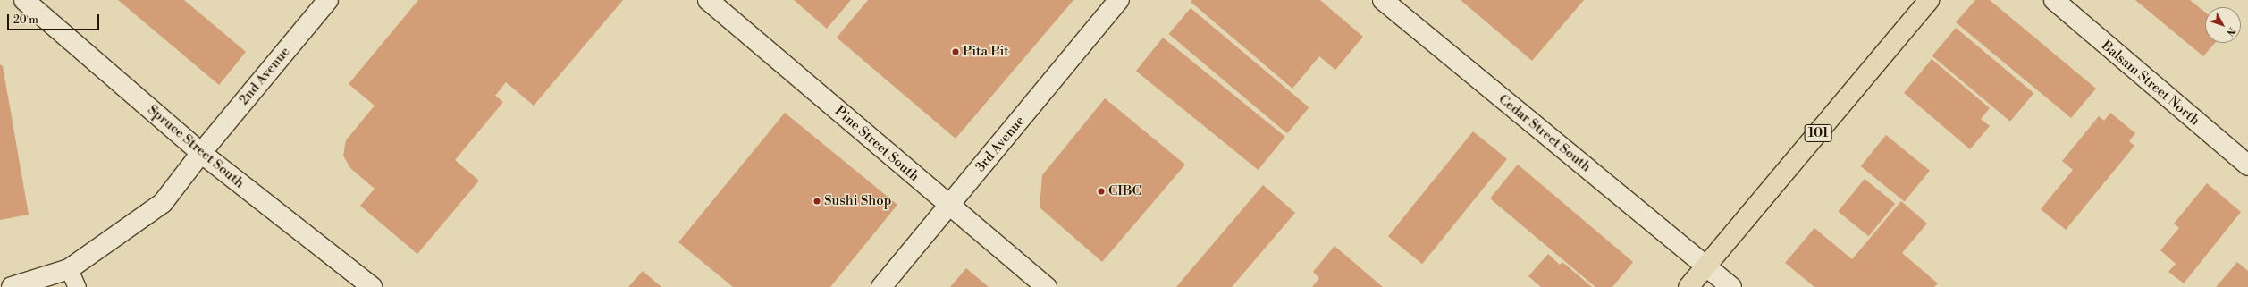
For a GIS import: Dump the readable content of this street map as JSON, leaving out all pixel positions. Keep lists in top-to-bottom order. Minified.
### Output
{"streets":{"main road":["101"],"street":["2nd Avenue","Balsam Street North","Cedar Street South","Pine Street South","3rd Avenue","Spruce Street South"]},"crossings":[["2nd Avenue","Spruce Street South"],["Cedar Street South","101"],["Pine Street South","3rd Avenue"]],"places":["Pita Pit","CIBC","Sushi Shop"],"scale_bar":"20 m","north":"bottom right"}
